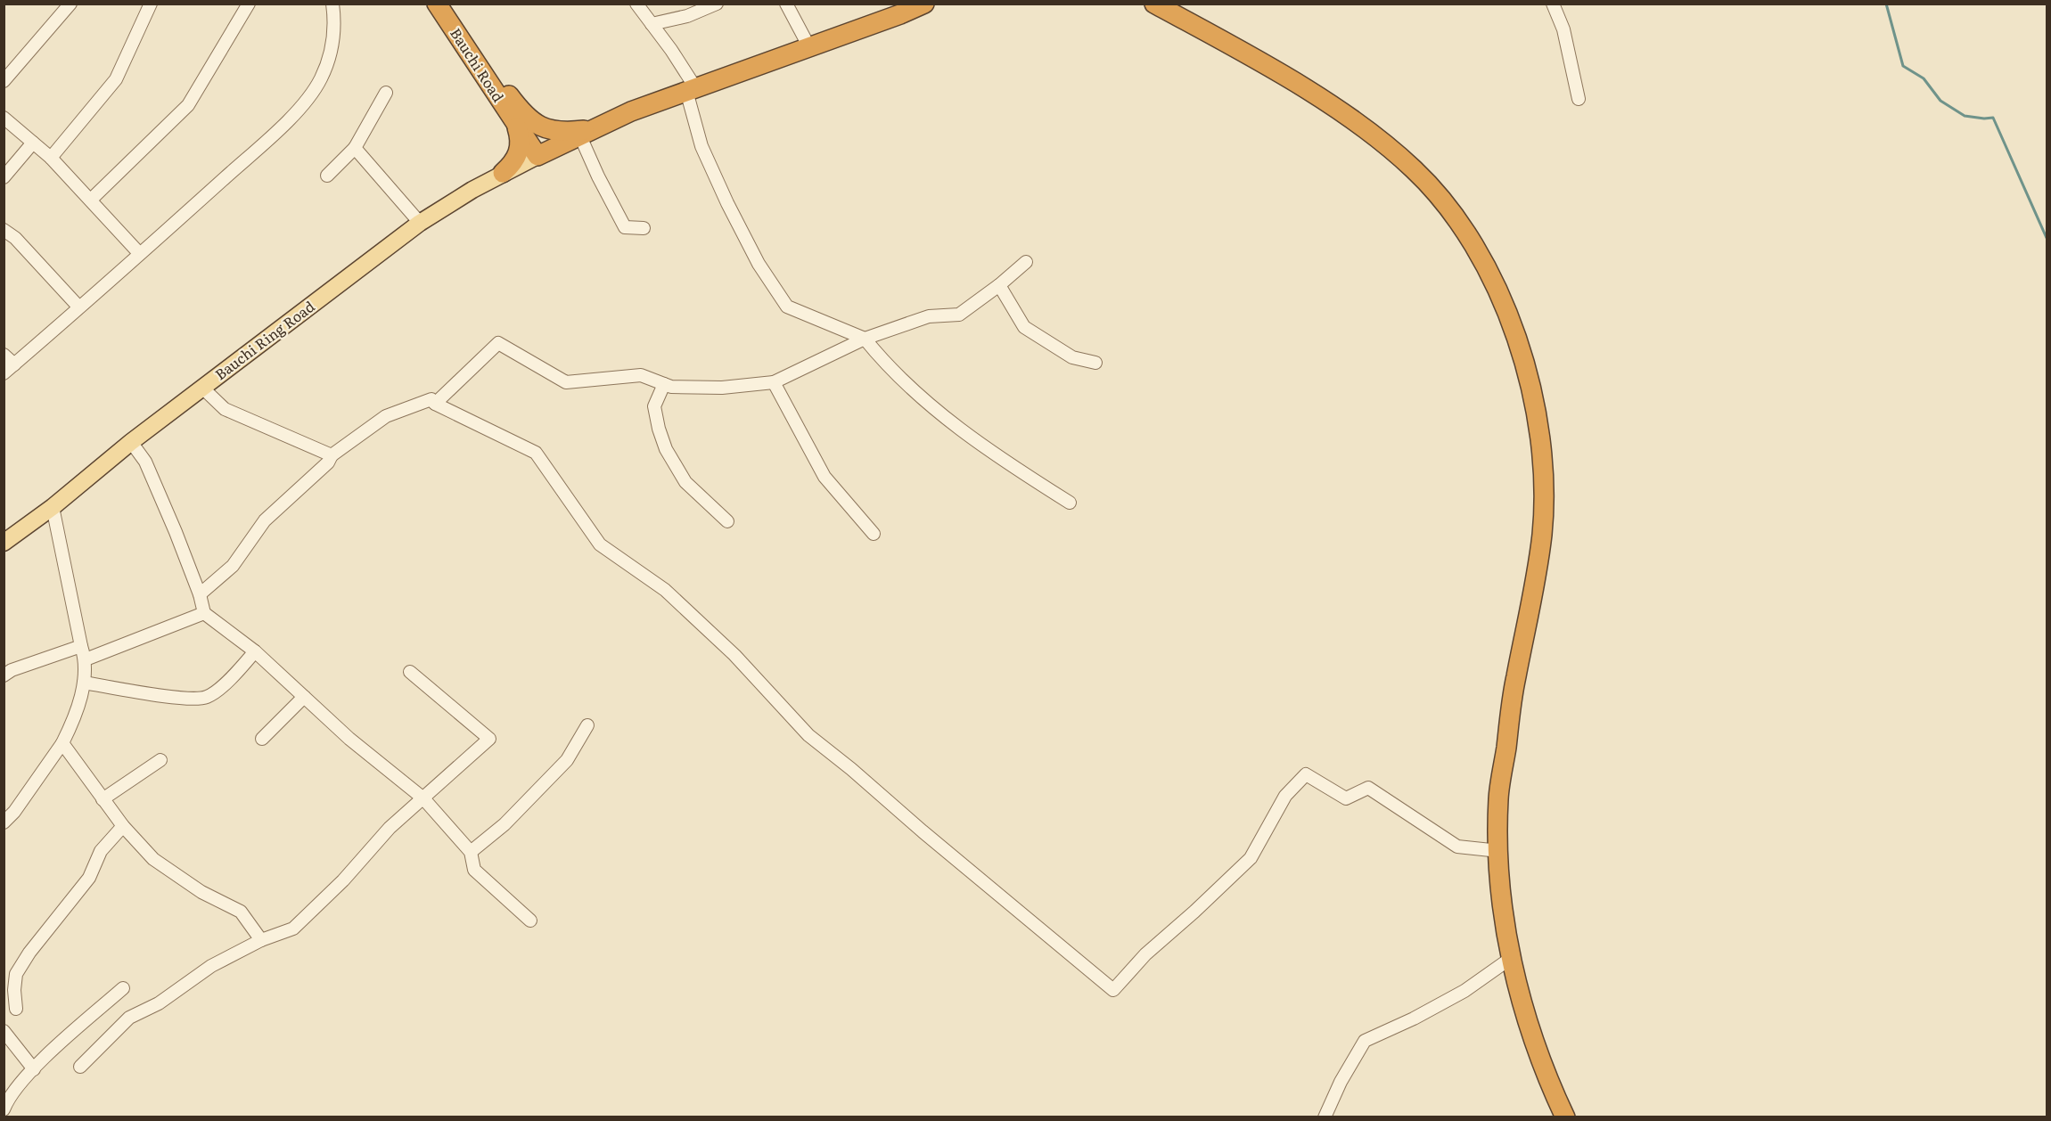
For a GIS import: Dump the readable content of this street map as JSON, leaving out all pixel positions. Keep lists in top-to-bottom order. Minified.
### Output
{"streets":{"highway":["Bauchi Road"],"main road":["Bauchi Ring Road"]},"crossings":[["Bauchi Road","Bauchi Ring Road"]]}
